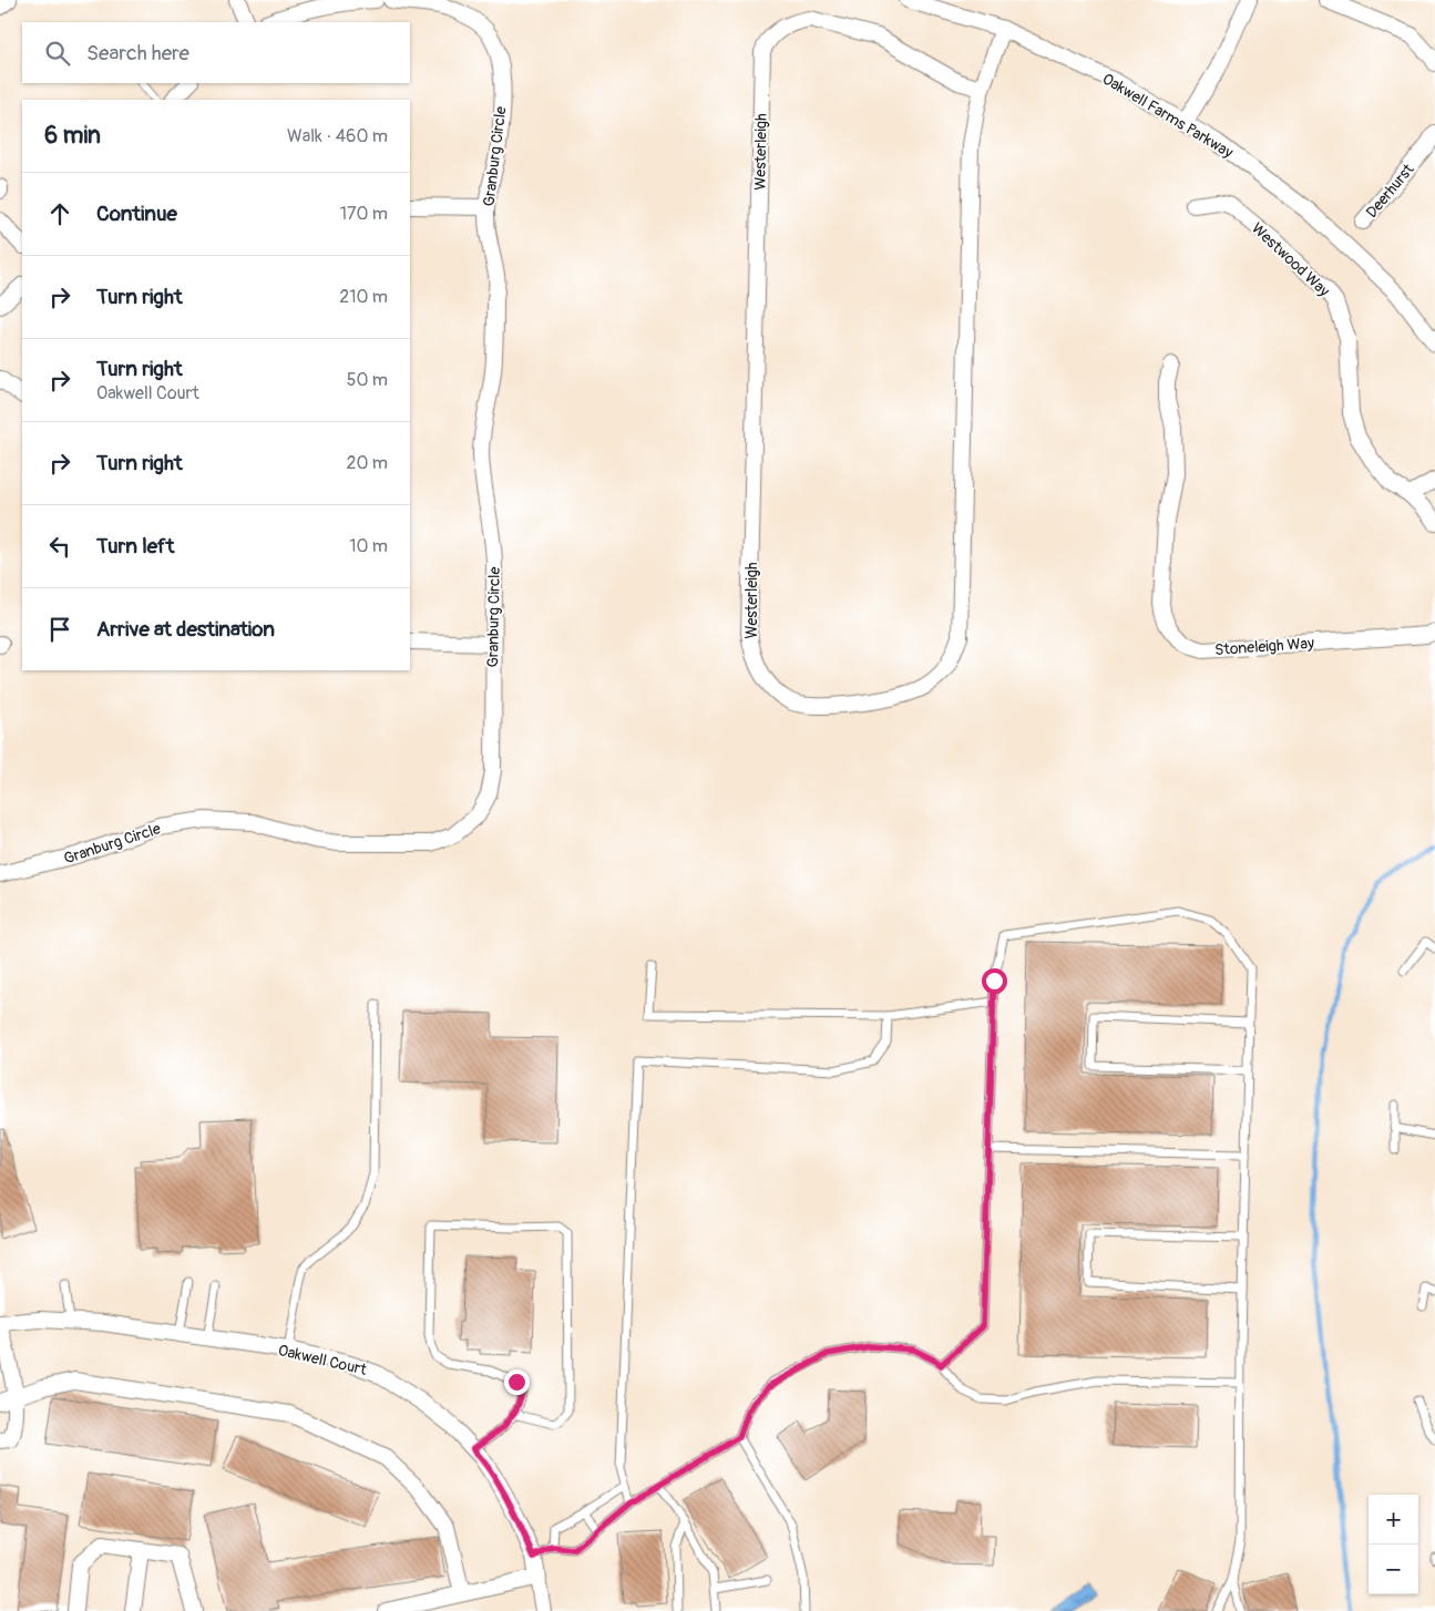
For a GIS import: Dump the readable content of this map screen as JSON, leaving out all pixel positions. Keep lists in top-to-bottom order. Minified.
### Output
{"streets":{"street":["Oakwell Farms Parkway","Westerleigh","Granburg Circle","Deerhurst","Westwood Way","Stoneleigh Way","Oakwell Court"]},"crossings":[["Oakwell Farms Parkway","Westerleigh"]],"page":{"search":"Search here","heading":["6 min","Walk · 460 m"],"list":[["Continue","170 m"],["Turn right","210 m"],["Turn right","Oakwell Court","50 m"],["Turn right","20 m"],["Turn left","10 m"],"Arrive at destination"],"map_buttons":["+","−"]}}
